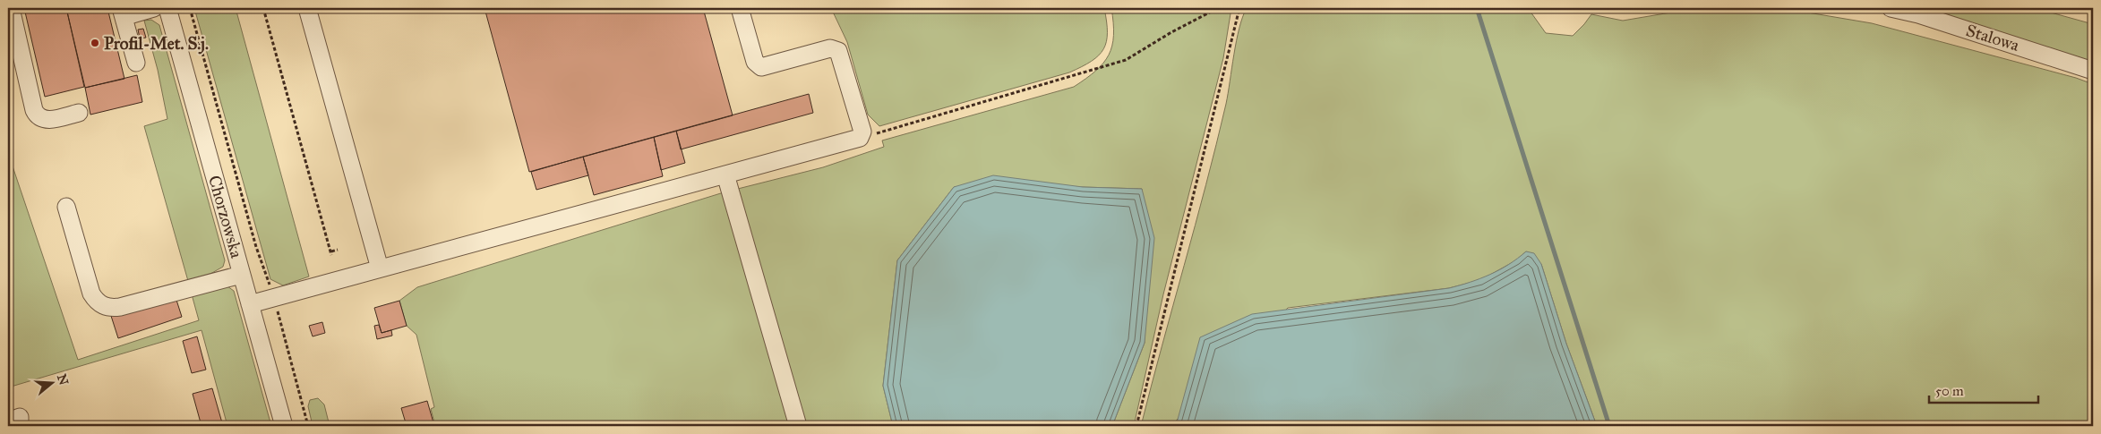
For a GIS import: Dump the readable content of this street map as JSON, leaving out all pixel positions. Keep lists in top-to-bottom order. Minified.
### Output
{"streets":{"street":["Stalowa","Chorzowska"]},"places":["Profil-Met. S.j."],"scale_bar":"50 m","north":"right"}
